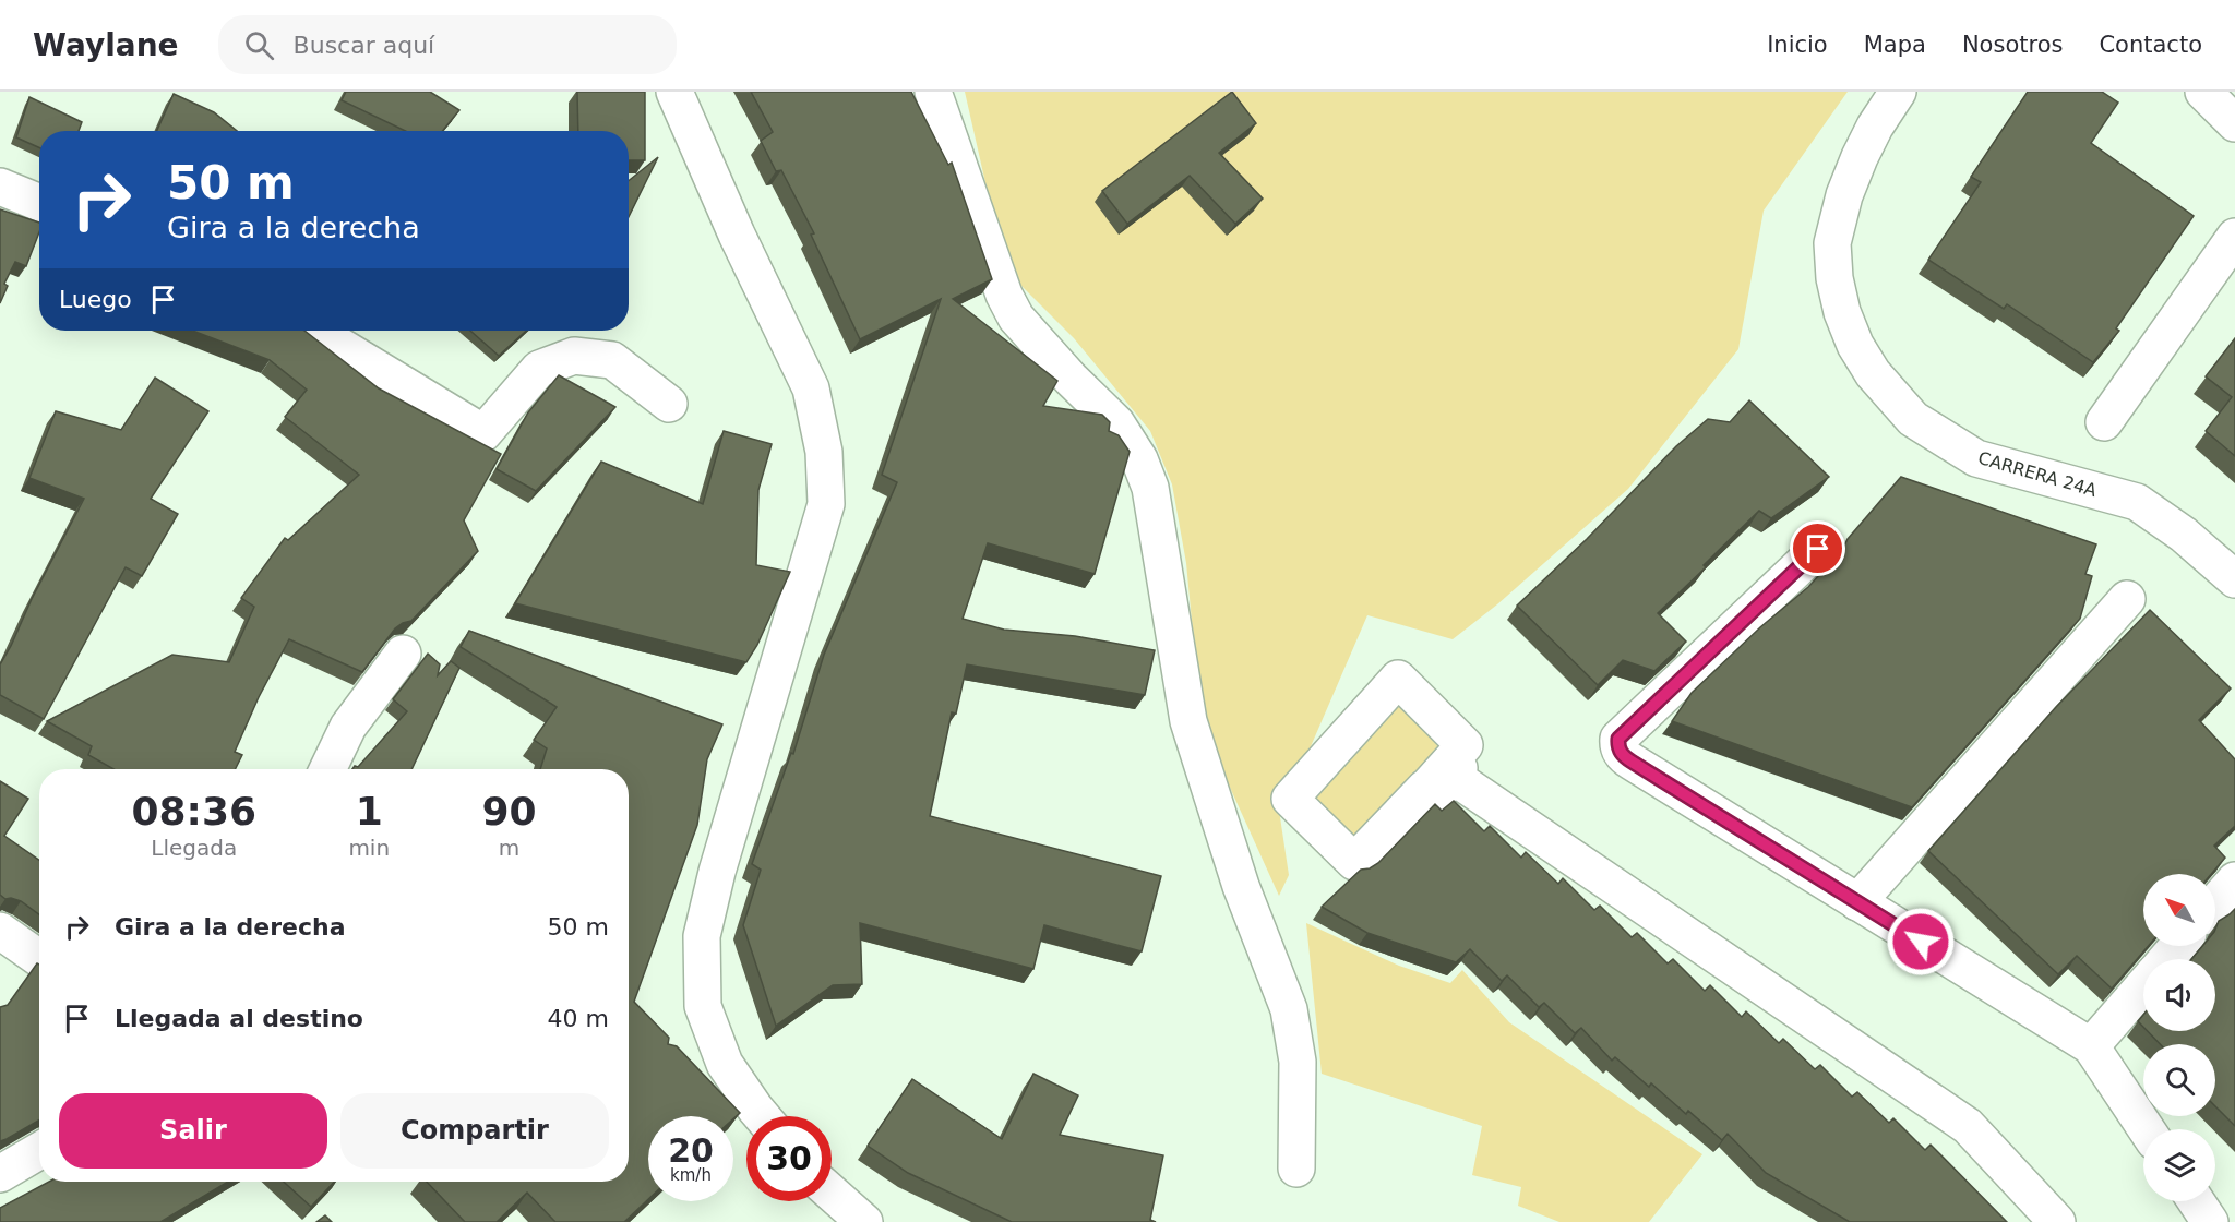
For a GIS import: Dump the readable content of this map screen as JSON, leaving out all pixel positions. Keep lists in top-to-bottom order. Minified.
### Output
{"streets":{"street":["CARRERA 24A"]},"north":"top left","page":{"header":"Waylane","search":"Buscar aquí","nav":["Inicio","Mapa","Nosotros","Contacto"],"turn":["50 m","Gira a la derecha"],"then":"Luego","eta":["08:36","Llegada","1","min","90","m"],"list":[{"name":"Gira a la derecha","value":"50 m"},{"name":"Llegada al destino","value":"40 m"}],"buttons":["Salir","Compartir"],"speed":"20 km/h","limit":"30"}}
